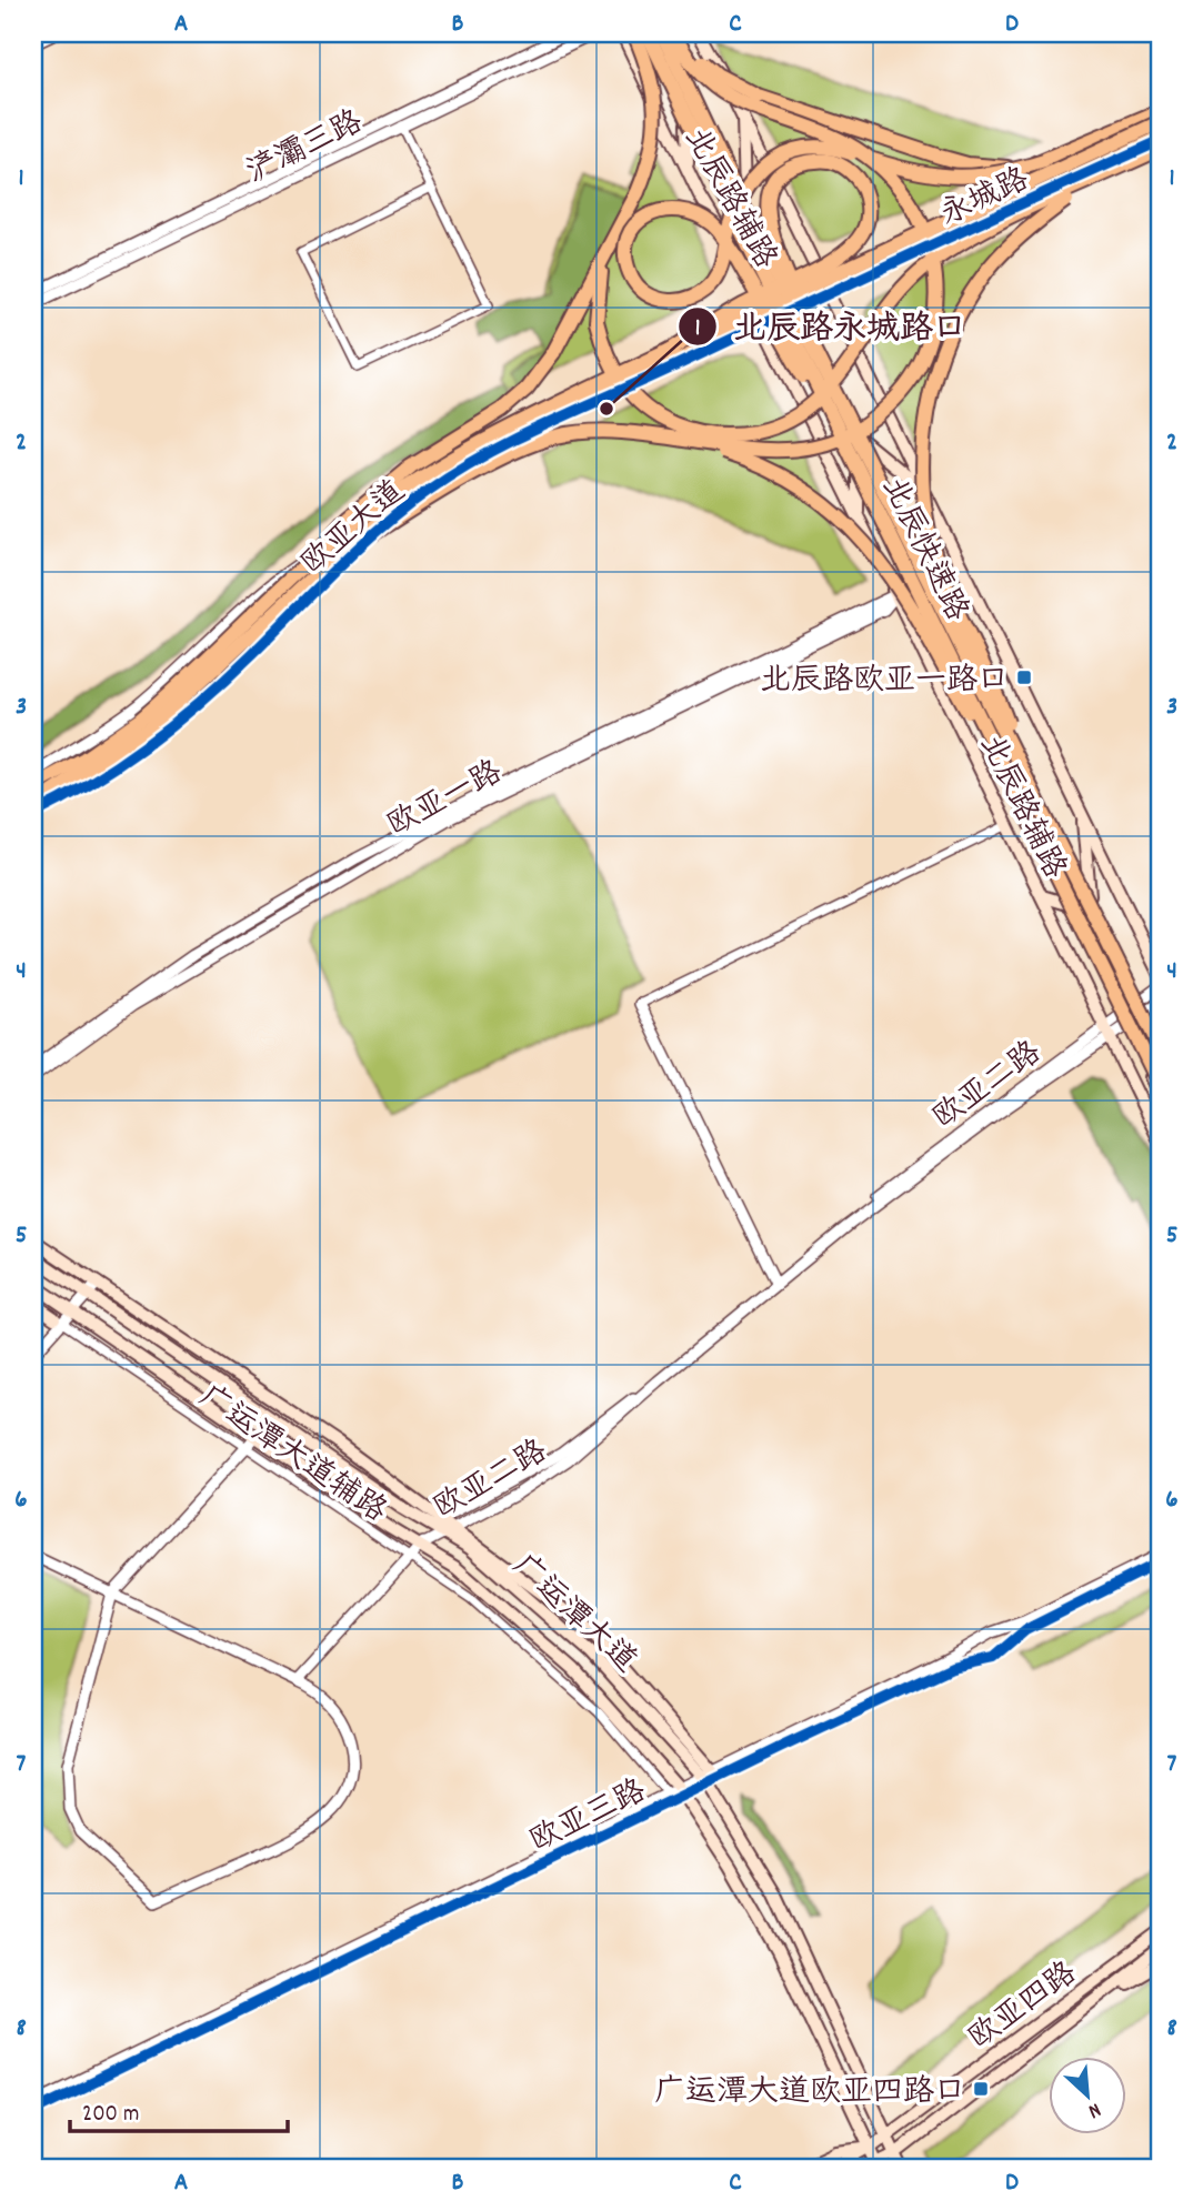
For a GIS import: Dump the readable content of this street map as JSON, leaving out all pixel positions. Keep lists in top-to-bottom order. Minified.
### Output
{"streets":{"main road":["北辰路辅路","北辰快速路","广运潭大道","欧亚四路"],"street":["浐灞三路","永城路","欧亚大道","欧亚一路","欧亚二路","广运潭大道辅路","欧亚三路"]},"crossings":[["永城路","北辰路辅路"],["永城路","欧亚大道"],["北辰路辅路","欧亚大道"],["北辰路辅路","欧亚一路"],["北辰路辅路","欧亚二路"],["欧亚二路","广运潭大道辅路"],["欧亚二路","广运潭大道"],["广运潭大道辅路","广运潭大道"],["广运潭大道辅路","欧亚三路"],["广运潭大道","欧亚三路"],["广运潭大道","欧亚四路"]],"places":{"other":["北辰路永城路口"],"transit":["北辰路欧亚一路口","广运潭大道欧亚四路口"]},"scale_bar":"200 m","north":"bottom right","grid":{"columns":["A","B","C","D"],"rows":["1","2","3","4","5","6","7","8"]}}
